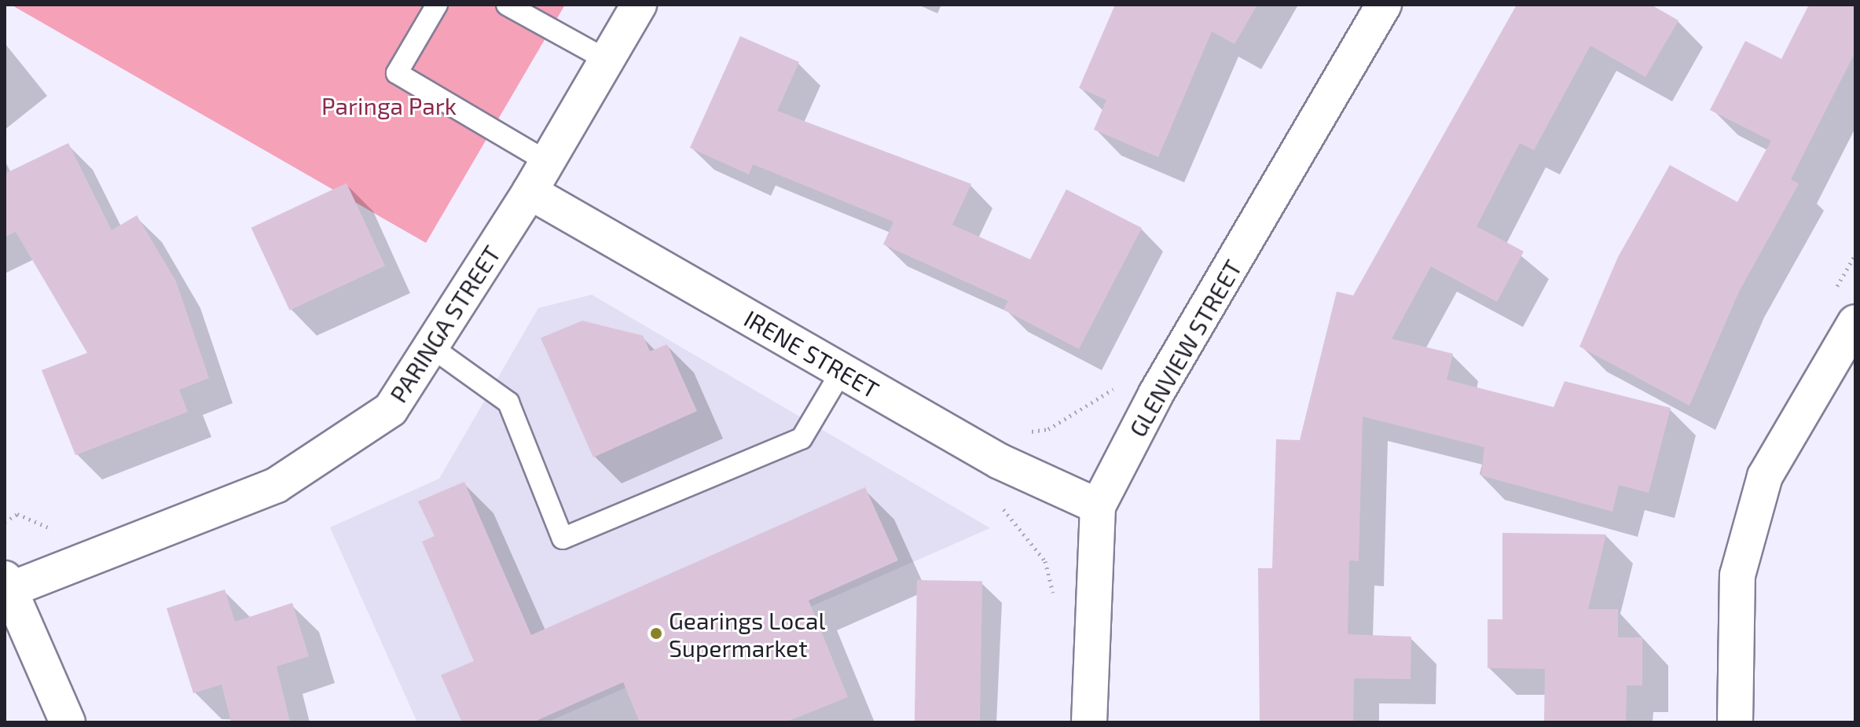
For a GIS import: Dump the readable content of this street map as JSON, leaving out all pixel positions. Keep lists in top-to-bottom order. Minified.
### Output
{"streets":{"street":["PARINGA STREET","GLENVIEW STREET","IRENE STREET"]},"crossings":[["PARINGA STREET","IRENE STREET"],["GLENVIEW STREET","IRENE STREET"]],"parks":["Paringa Park"],"places":["Gearings Local Supermarket"]}
